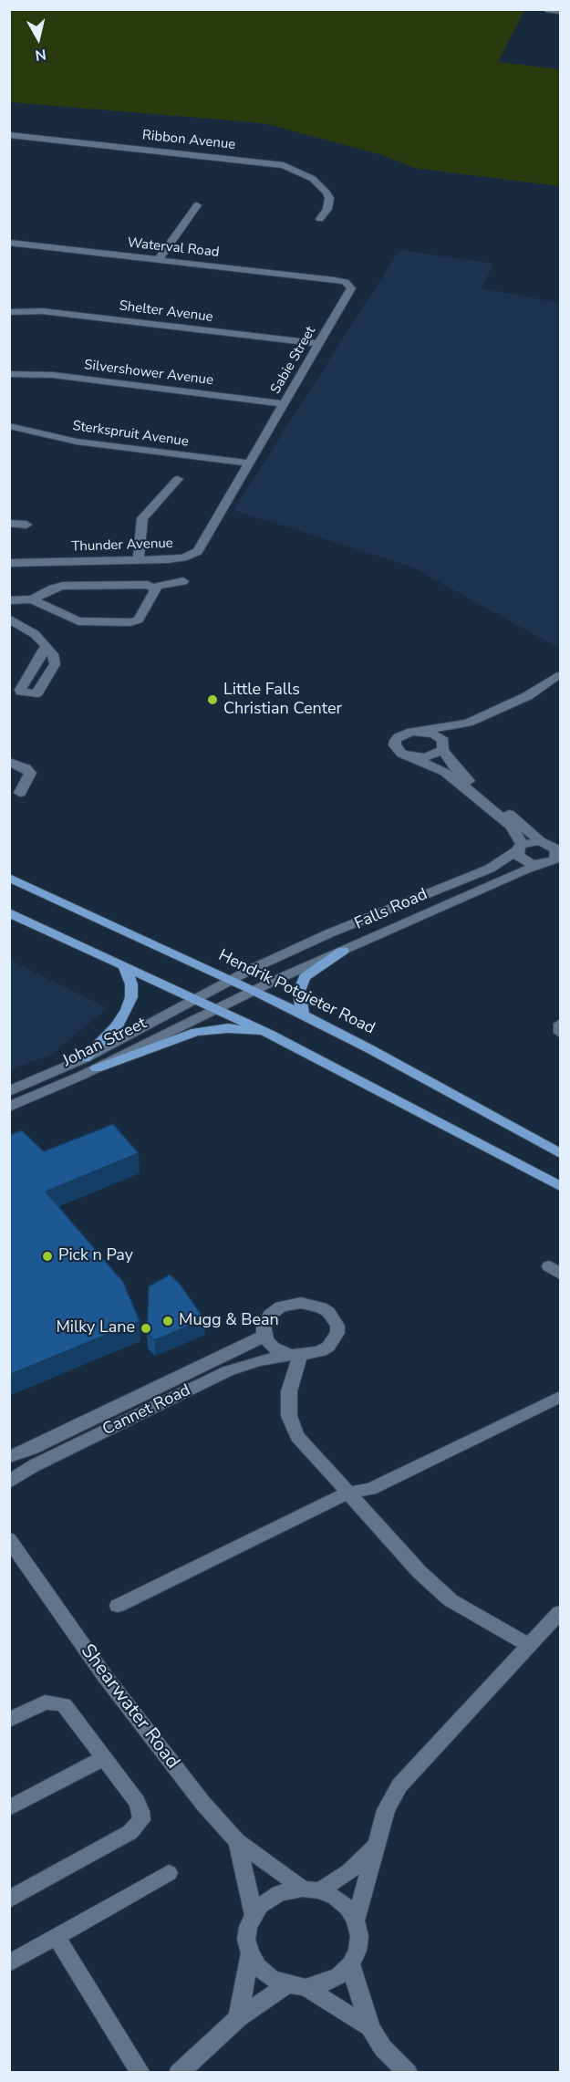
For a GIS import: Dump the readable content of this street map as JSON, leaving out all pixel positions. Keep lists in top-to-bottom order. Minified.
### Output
{"streets":{"main road":["Hendrik Potgieter Road"],"street":["Ribbon Avenue","Waterval Road","Shelter Avenue","Sabie Street","Silvershower Avenue","Sterkspruit Avenue","Thunder Avenue","Falls Road","Johan Street","Cannet Road","Shearwater Road"]},"crossings":[["Waterval Road","Sabie Street"],["Shelter Avenue","Sabie Street"],["Sabie Street","Silvershower Avenue"],["Sabie Street","Sterkspruit Avenue"],["Sabie Street","Thunder Avenue"],["Sterkspruit Avenue","Thunder Avenue"],["Falls Road","Hendrik Potgieter Road"],["Falls Road","Johan Street"]],"places":["Little Falls Christian Center","Pick n Pay","Mugg & Bean","Milky Lane"],"north":"bottom"}
